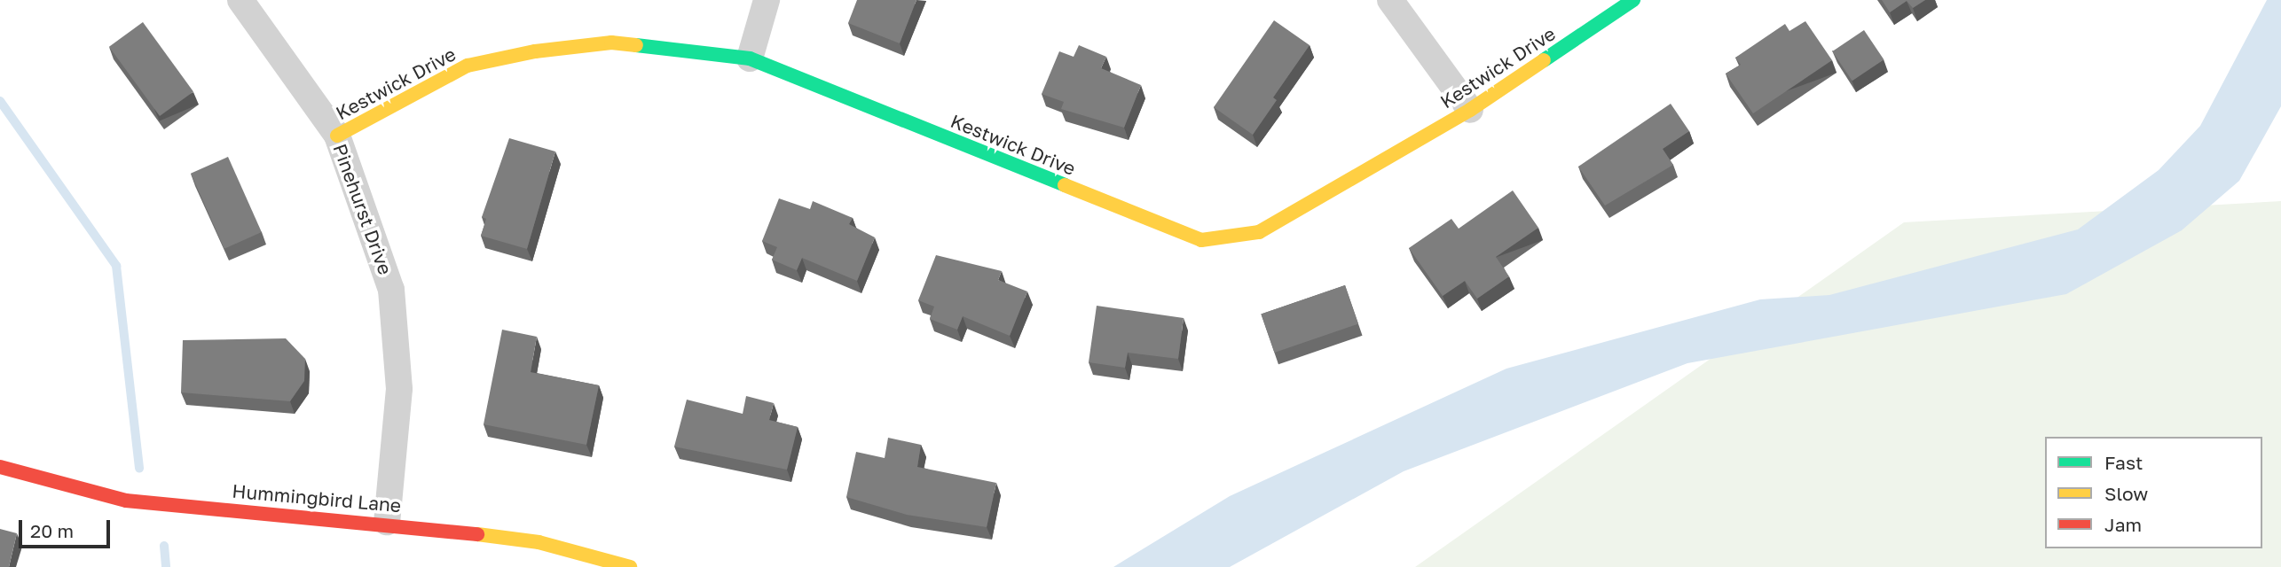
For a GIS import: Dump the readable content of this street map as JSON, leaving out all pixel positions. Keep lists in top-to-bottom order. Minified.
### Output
{"streets":{"street":["Kestwick Drive","Pinehurst Drive","Hummingbird Lane"]},"crossings":[["Kestwick Drive","Pinehurst Drive"],["Pinehurst Drive","Hummingbird Lane"]],"legend":["Fast","Slow","Jam"],"scale_bar":"20 m"}
